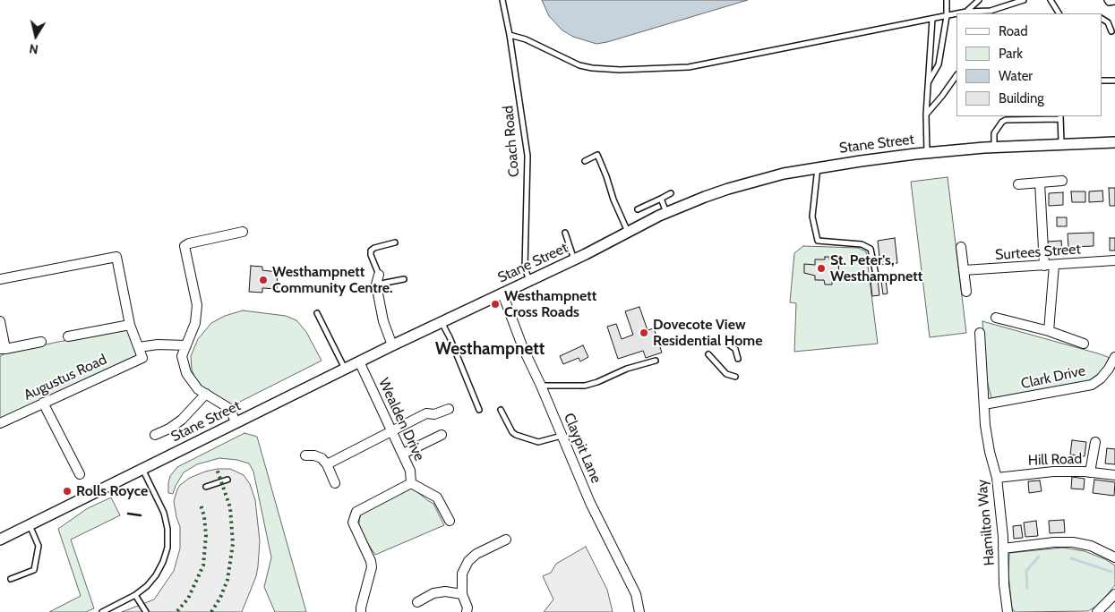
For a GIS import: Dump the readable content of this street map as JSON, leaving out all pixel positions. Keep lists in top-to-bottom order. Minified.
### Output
{"streets":{"street":["Stane Street","Surtees Street","Augustus Road","Clark Drive","Wealden Drive","Claypit Lane","Hill Road","Hamilton Way"],"lane":["Coach Road"]},"crossings":[["Coach Road","Stane Street"],["Stane Street","Wealden Drive"],["Stane Street","Claypit Lane"],["Clark Drive","Hamilton Way"],["Hill Road","Hamilton Way"]],"districts":["Westhampnett"],"places":["St. Peter's, Westhampnett","Westhampnett Community Centre.","Westhampnett Cross Roads","Dovecote View Residential Home","Rolls Royce"],"legend":["Road","Park","Water","Building"],"north":"bottom"}
